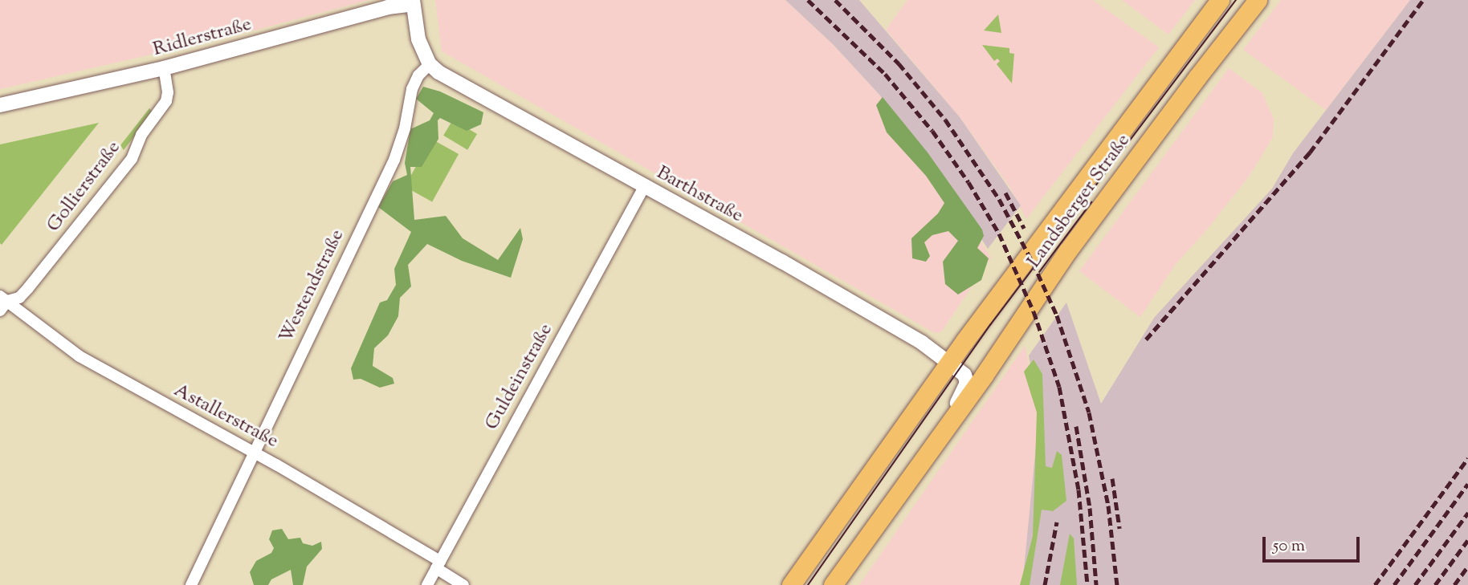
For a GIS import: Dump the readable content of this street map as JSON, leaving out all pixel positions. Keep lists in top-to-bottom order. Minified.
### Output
{"streets":{"main road":["Landsberger Straße"],"street":["Ridlerstraße","Gollierstraße","Barthstraße","Westendstraße","Guldeinstraße","Astallerstraße"]},"crossings":[["Ridlerstraße","Gollierstraße"],["Gollierstraße","Astallerstraße"],["Barthstraße","Landsberger Straße"],["Barthstraße","Westendstraße"],["Barthstraße","Guldeinstraße"],["Westendstraße","Astallerstraße"],["Guldeinstraße","Astallerstraße"]],"scale_bar":"50 m"}
